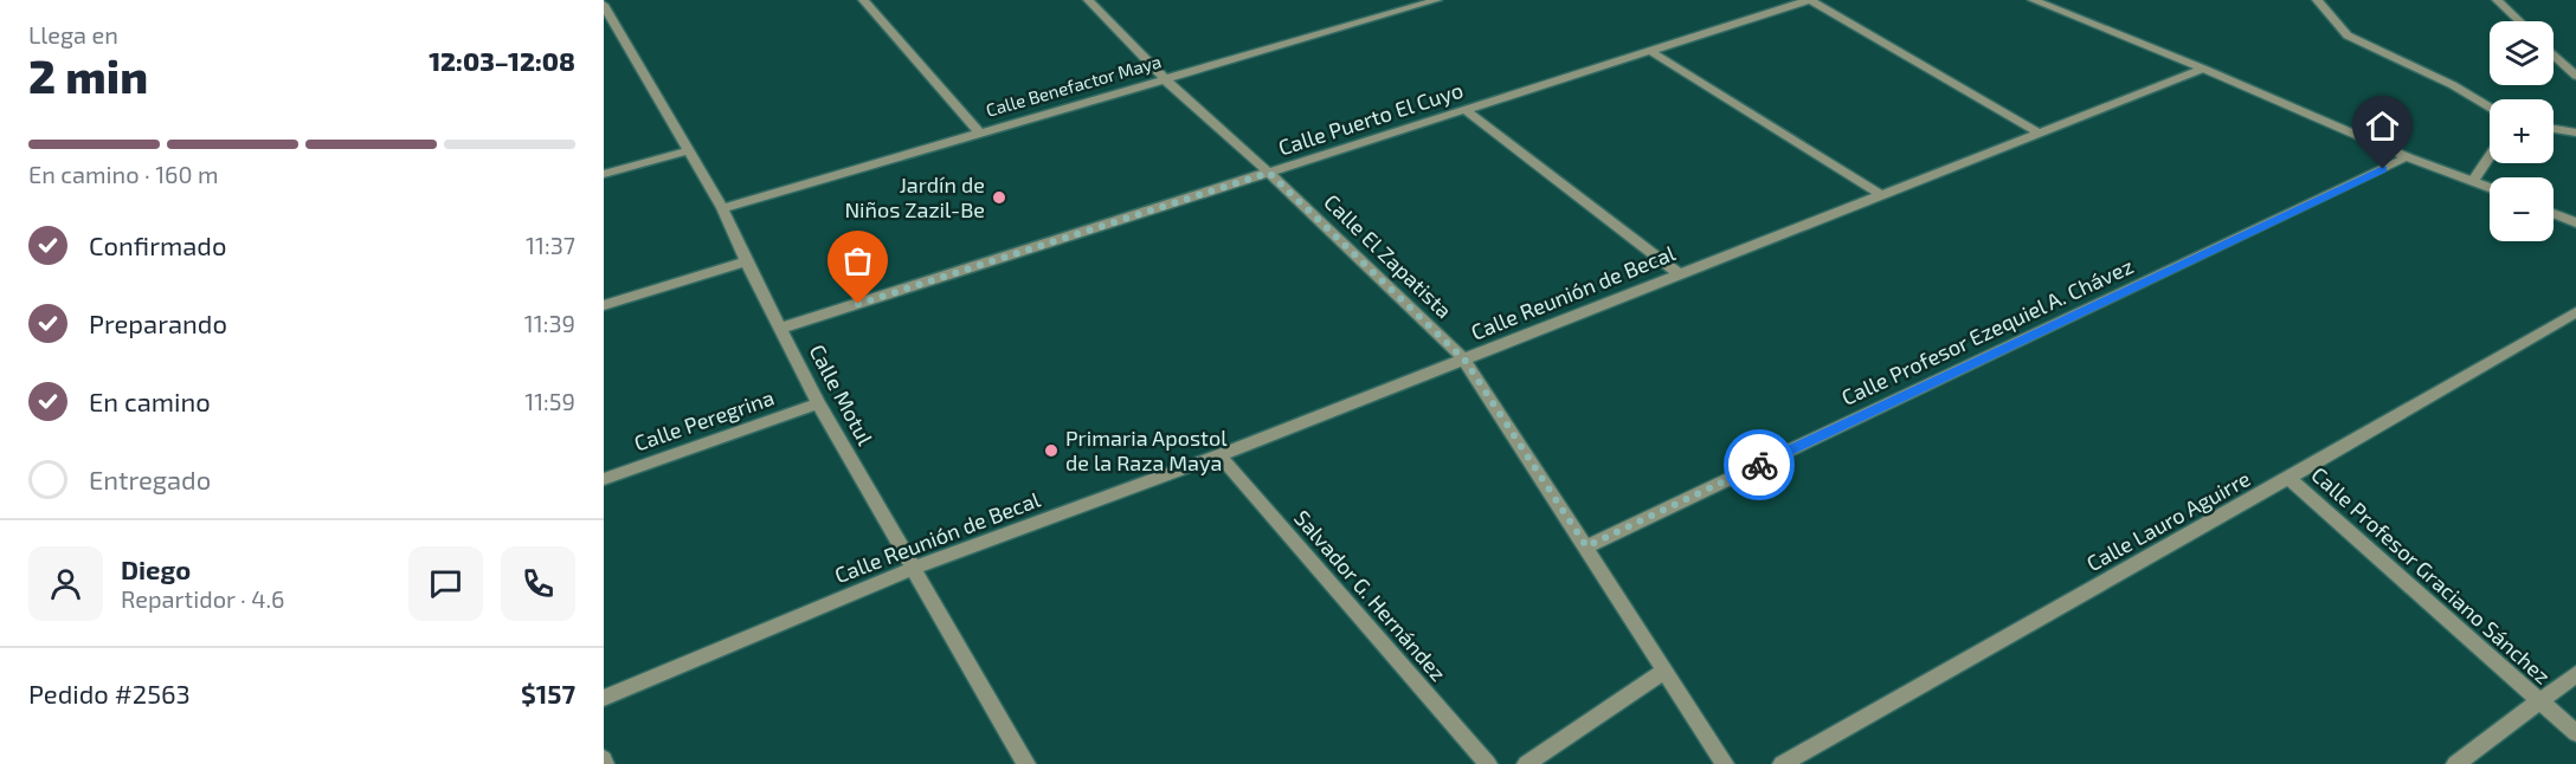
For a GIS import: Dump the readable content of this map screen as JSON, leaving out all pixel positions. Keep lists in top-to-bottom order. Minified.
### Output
{"streets":{"street":["Calle Benefactor Maya","Calle Puerto El Cuyo","Calle El Zapatista","Calle Reunión de Becal","Calle Profesor Ezequiel A. Chávez","Calle Motul","Calle Peregrina","Calle Lauro Aguirre","Calle Profesor Graciano Sánchez","Salvador G. Hernández"]},"crossings":[["Calle Benefactor Maya","Calle El Zapatista"],["Calle Benefactor Maya","Calle Motul"],["Calle Puerto El Cuyo","Calle El Zapatista"],["Calle Puerto El Cuyo","Calle Motul"],["Calle El Zapatista","Calle Reunión de Becal"],["Calle El Zapatista","Calle Profesor Ezequiel A. Chávez"],["Calle Reunión de Becal","Calle Motul"],["Calle Reunión de Becal","Salvador G. Hernández"],["Calle Motul","Calle Peregrina"],["Calle Lauro Aguirre","Calle Profesor Graciano Sánchez"]],"places":["Jardín de Niños Zazil-Be","Primaria Apostol de la Raza Maya"],"page":{"heading":["2 min","Llega en","12:03–12:08"],"panel":["Diego","Repartidor · 4.6","Pedido #2563","$157"],"map_buttons":["+","−"],"bar":"En camino · 160 m","list":[["Confirmado","11:37"],["Preparando","11:39"],["En camino","11:59"],"Entregado"]}}
